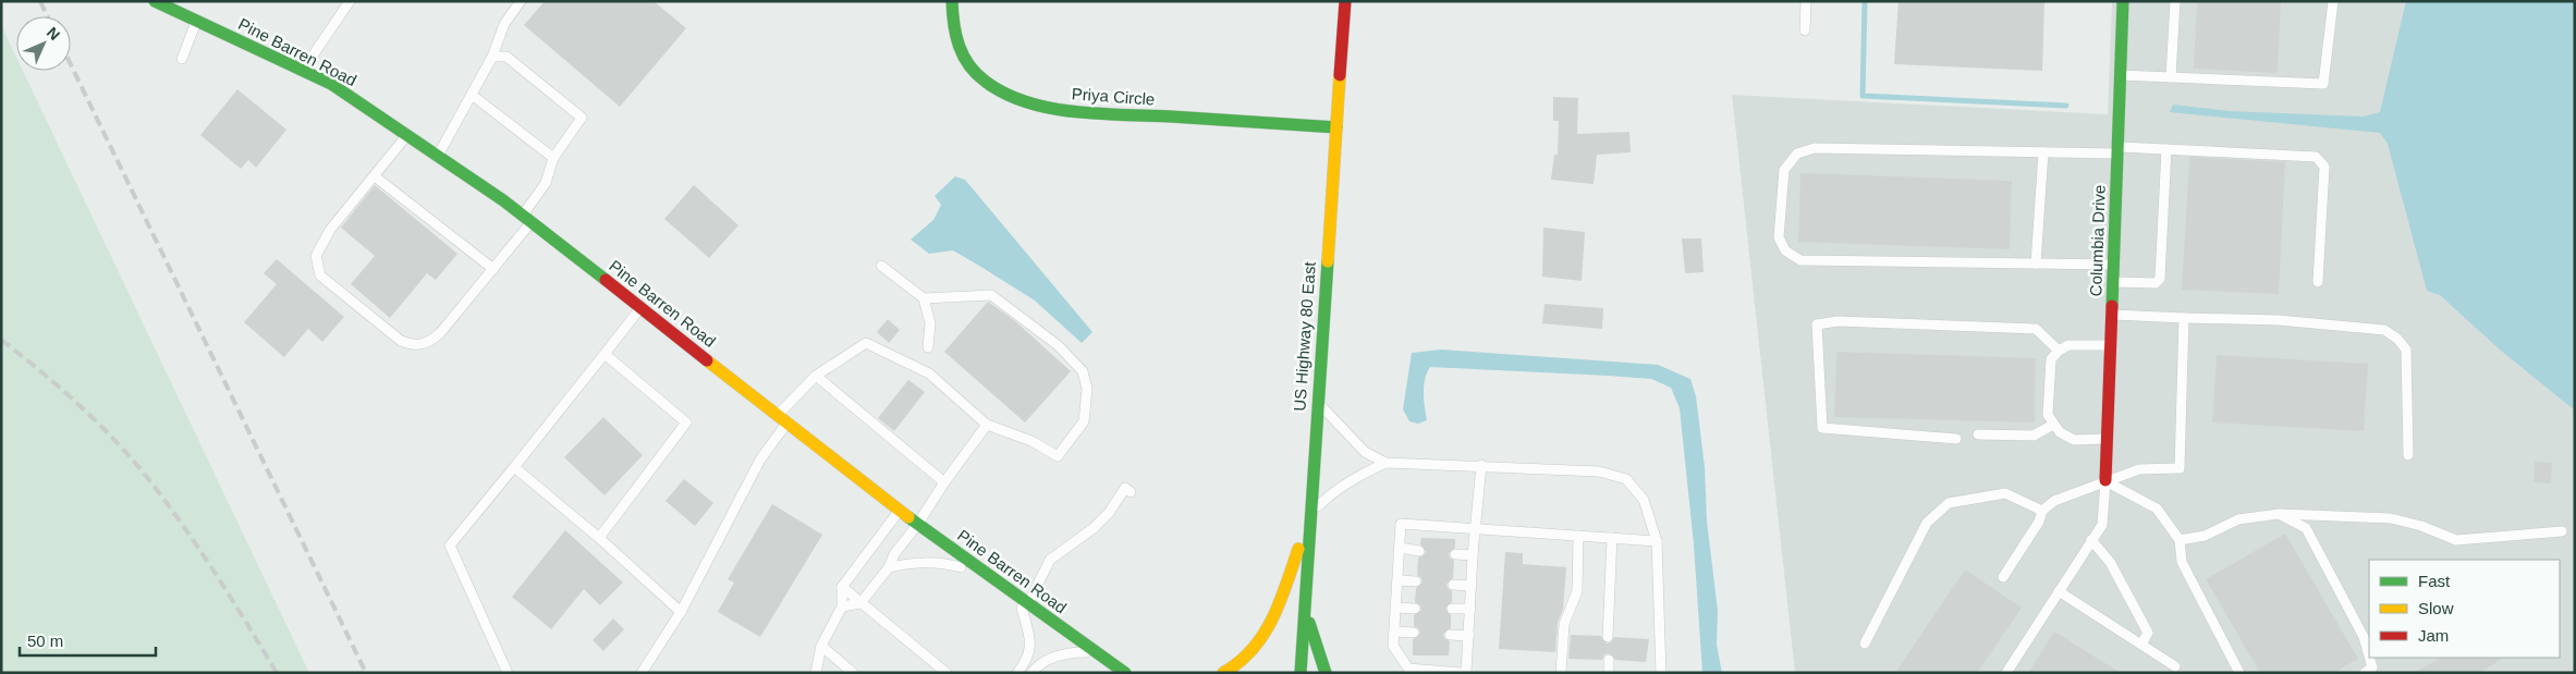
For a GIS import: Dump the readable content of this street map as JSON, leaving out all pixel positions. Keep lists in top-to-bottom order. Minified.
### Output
{"streets":{"main road":["Pine Barren Road","Priya Circle","Columbia Drive","US Highway 80 East"]},"crossings":[["Priya Circle","US Highway 80 East"]],"legend":["Fast","Slow","Jam"],"scale_bar":"50 m","north":"top right"}
